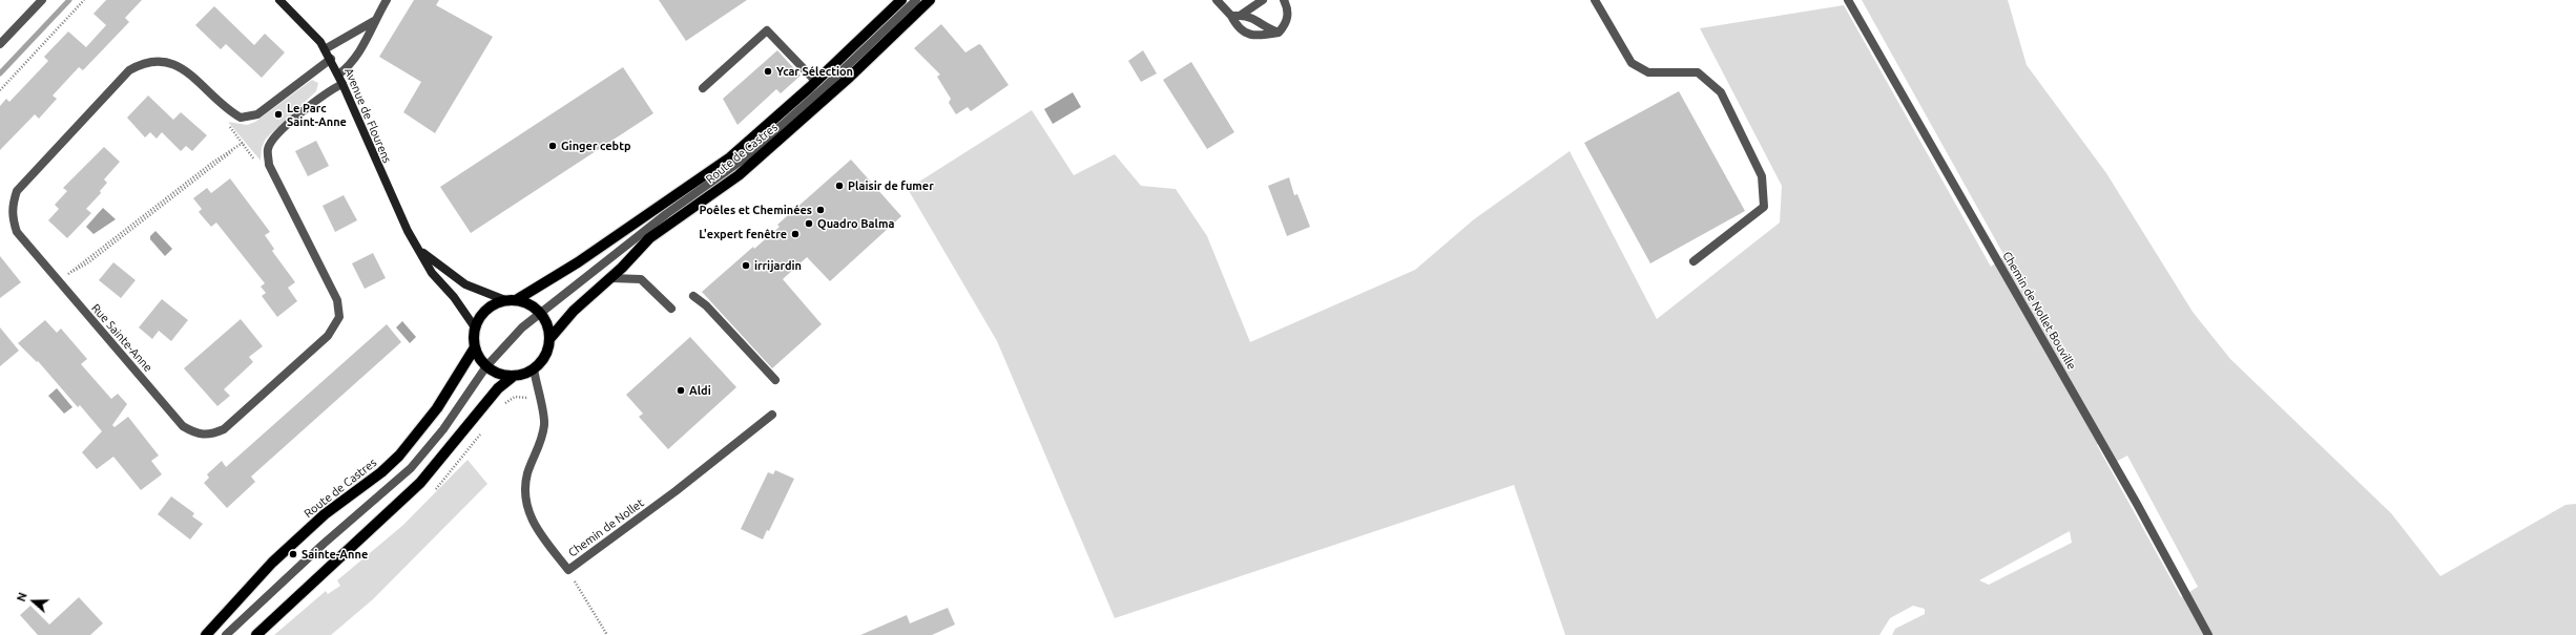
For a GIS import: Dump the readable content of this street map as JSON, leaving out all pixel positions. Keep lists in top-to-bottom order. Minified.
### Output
{"streets":{"main road":["Route de Castres"],"street":["Avenue de Flourens","Chemin de Nollet Bouville","Rue Sainte-Anne","Chemin de Nollet"]},"crossings":[["Avenue de Flourens","Route de Castres"],["Avenue de Flourens","Rue Sainte-Anne"],["Route de Castres","Chemin de Nollet"]],"places":["Ycar Sélection","Le Parc Saint-Anne","Ginger cebtp","Plaisir de fumer","Poêles et Cheminées","Quadro Balma","L'expert fenêtre","irrijardin","Aldi","Sainte-Anne"],"north":"left"}
